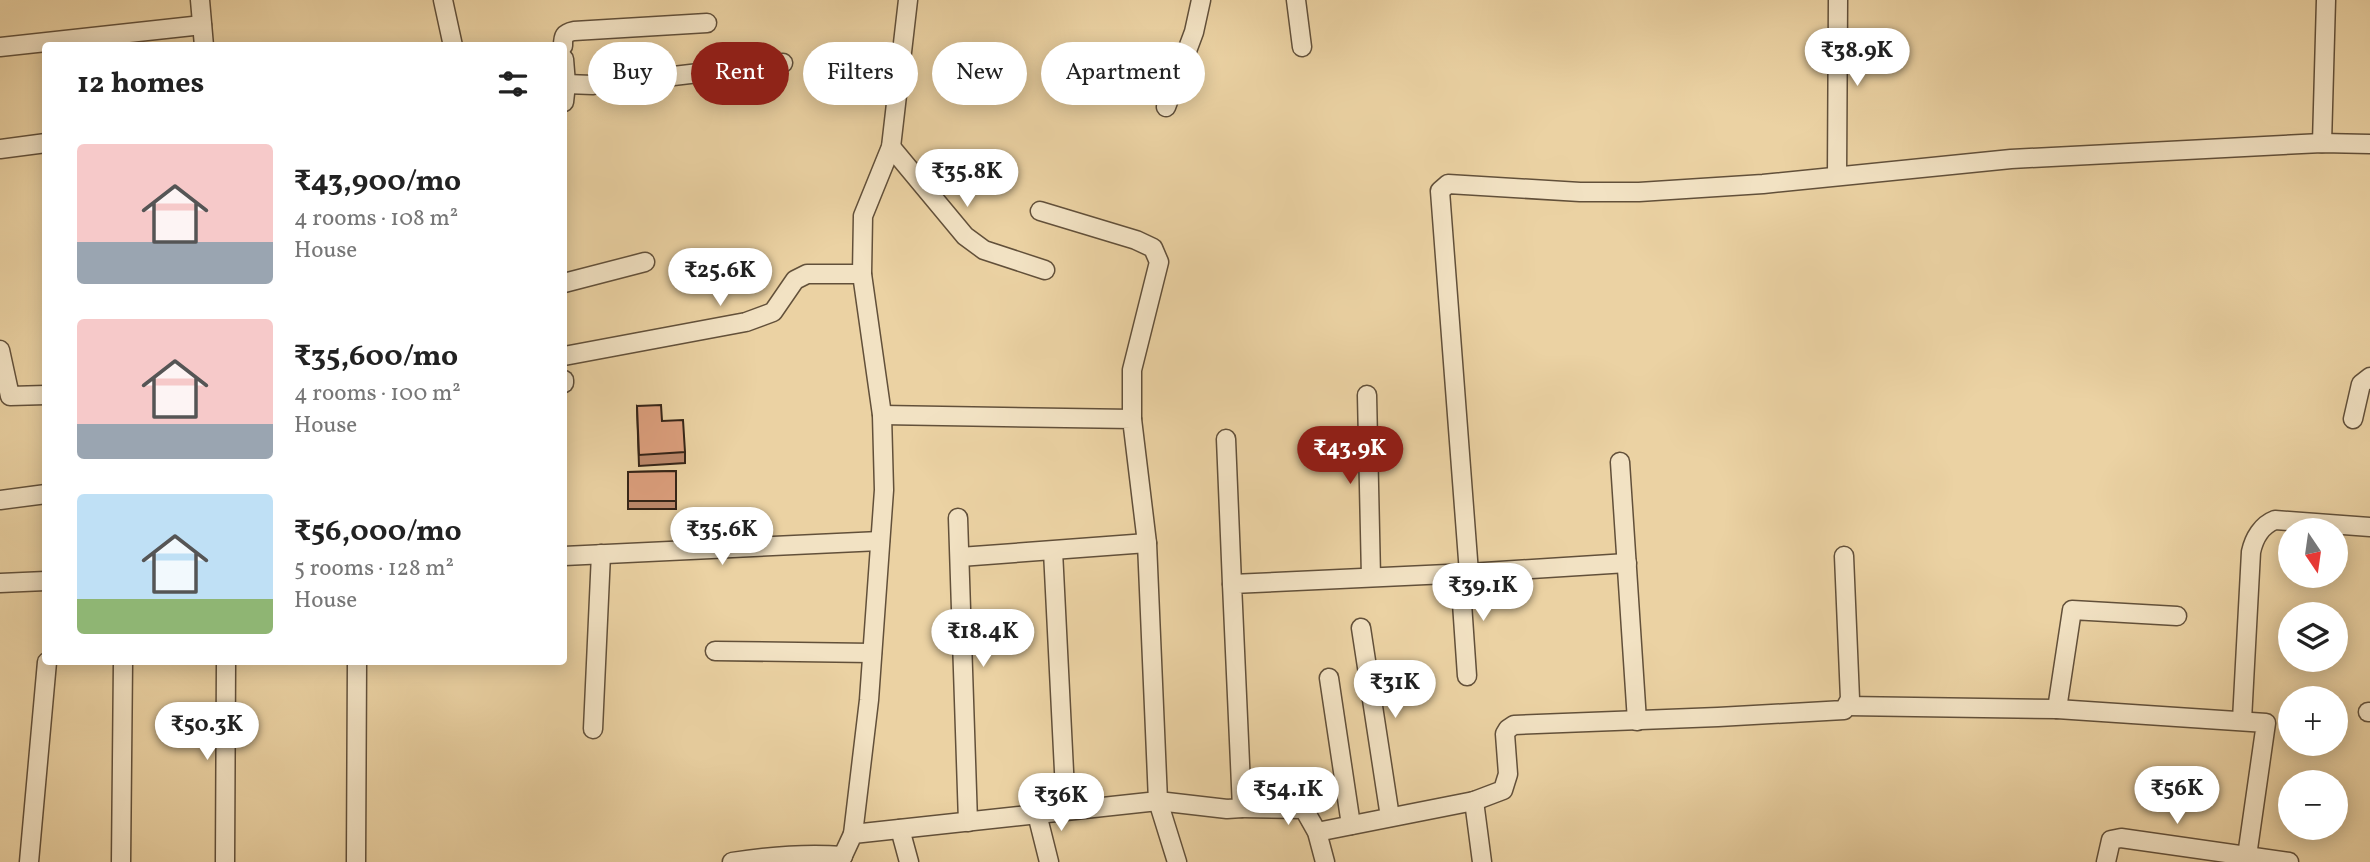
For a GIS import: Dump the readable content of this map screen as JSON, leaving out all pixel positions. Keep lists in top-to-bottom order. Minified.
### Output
{"north":"bottom","page":{"price":["₹38.9K","₹35.8K","₹25.6K","₹43.9K","₹35.6K","₹39.1K","₹18.4K","₹31K","₹50.3K","₹56K","₹54.1K","₹36K"],"chip":["Buy","Rent","Filters","New","Apartment"],"heading":"12 homes","list":[{"name":"₹43,900/mo","note":"4 rooms · 108 m² · House"},{"name":"₹35,600/mo","note":"4 rooms · 100 m² · House"},{"name":"₹56,000/mo","note":"5 rooms · 128 m² · House"}],"map_buttons":["+","−"]}}
